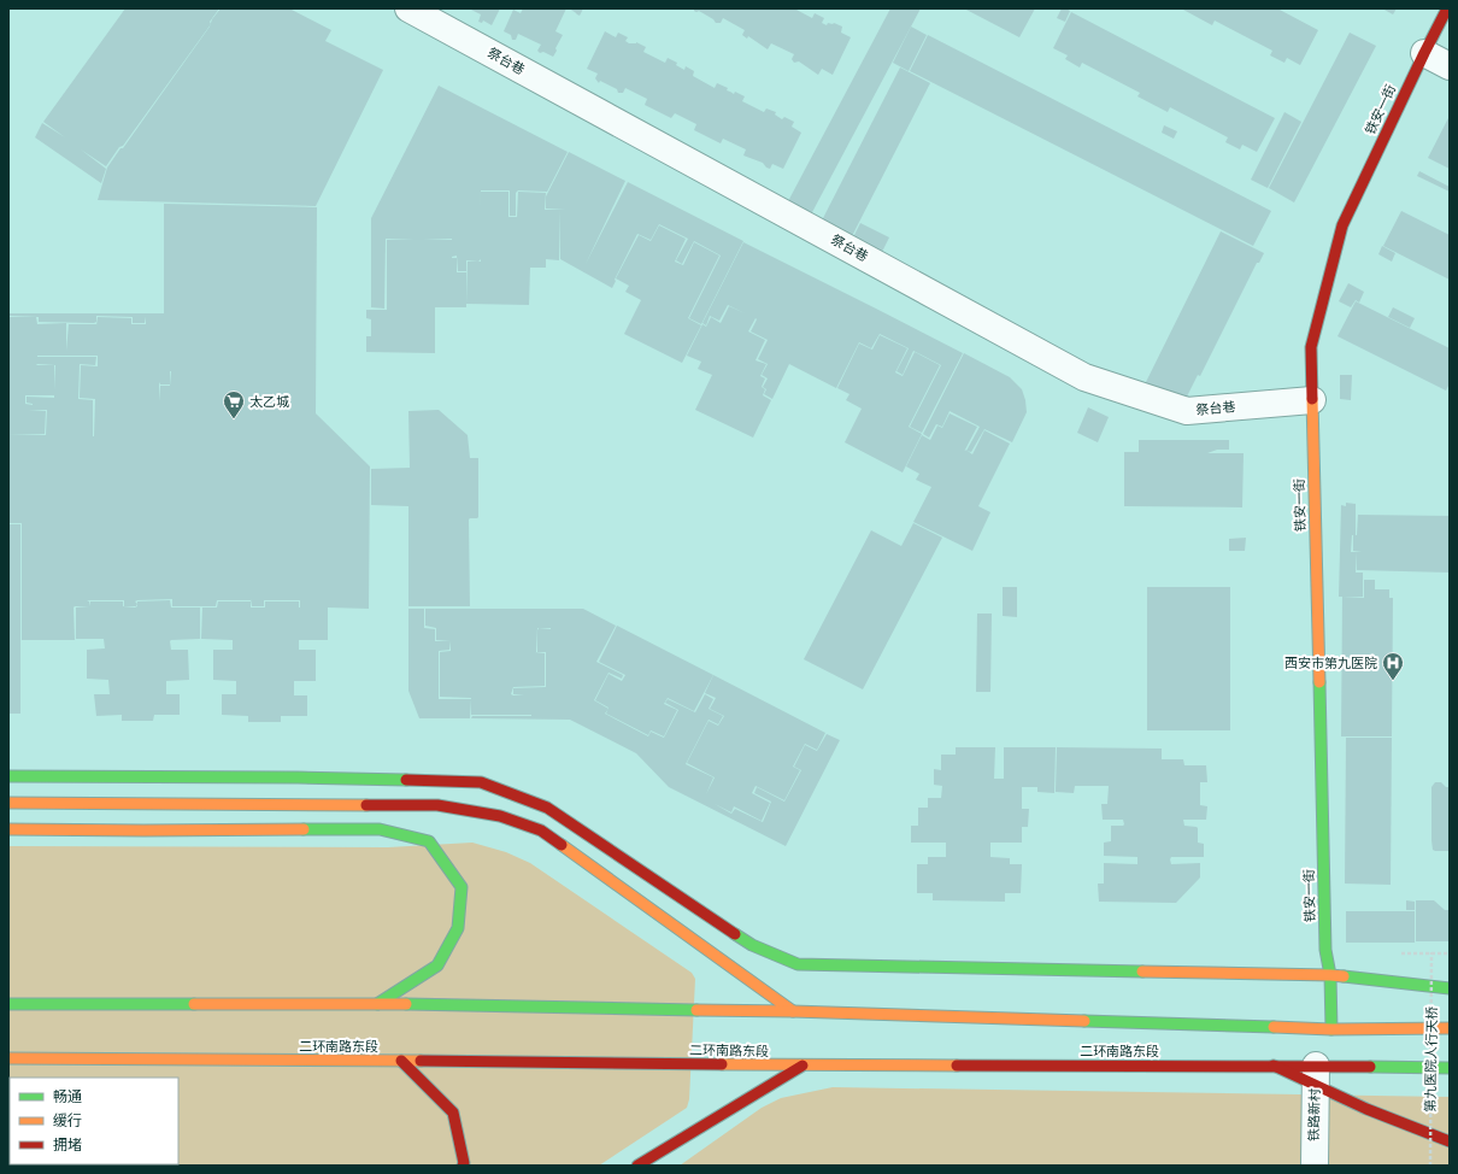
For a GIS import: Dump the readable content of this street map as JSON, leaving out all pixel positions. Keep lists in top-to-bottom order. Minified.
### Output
{"streets":{"main road":["铁安一街","二环南路东段"],"street":["祭台巷","铁路新村"],"path":["第九医院人行天桥"]},"crossings":[["祭台巷","铁安一街"],["铁安一街","二环南路东段"],["二环南路东段","铁路新村"]],"places":{"supermarket":["太乙城"],"hospital":["西安市第九医院"]},"legend":["畅通","缓行","拥堵"]}
